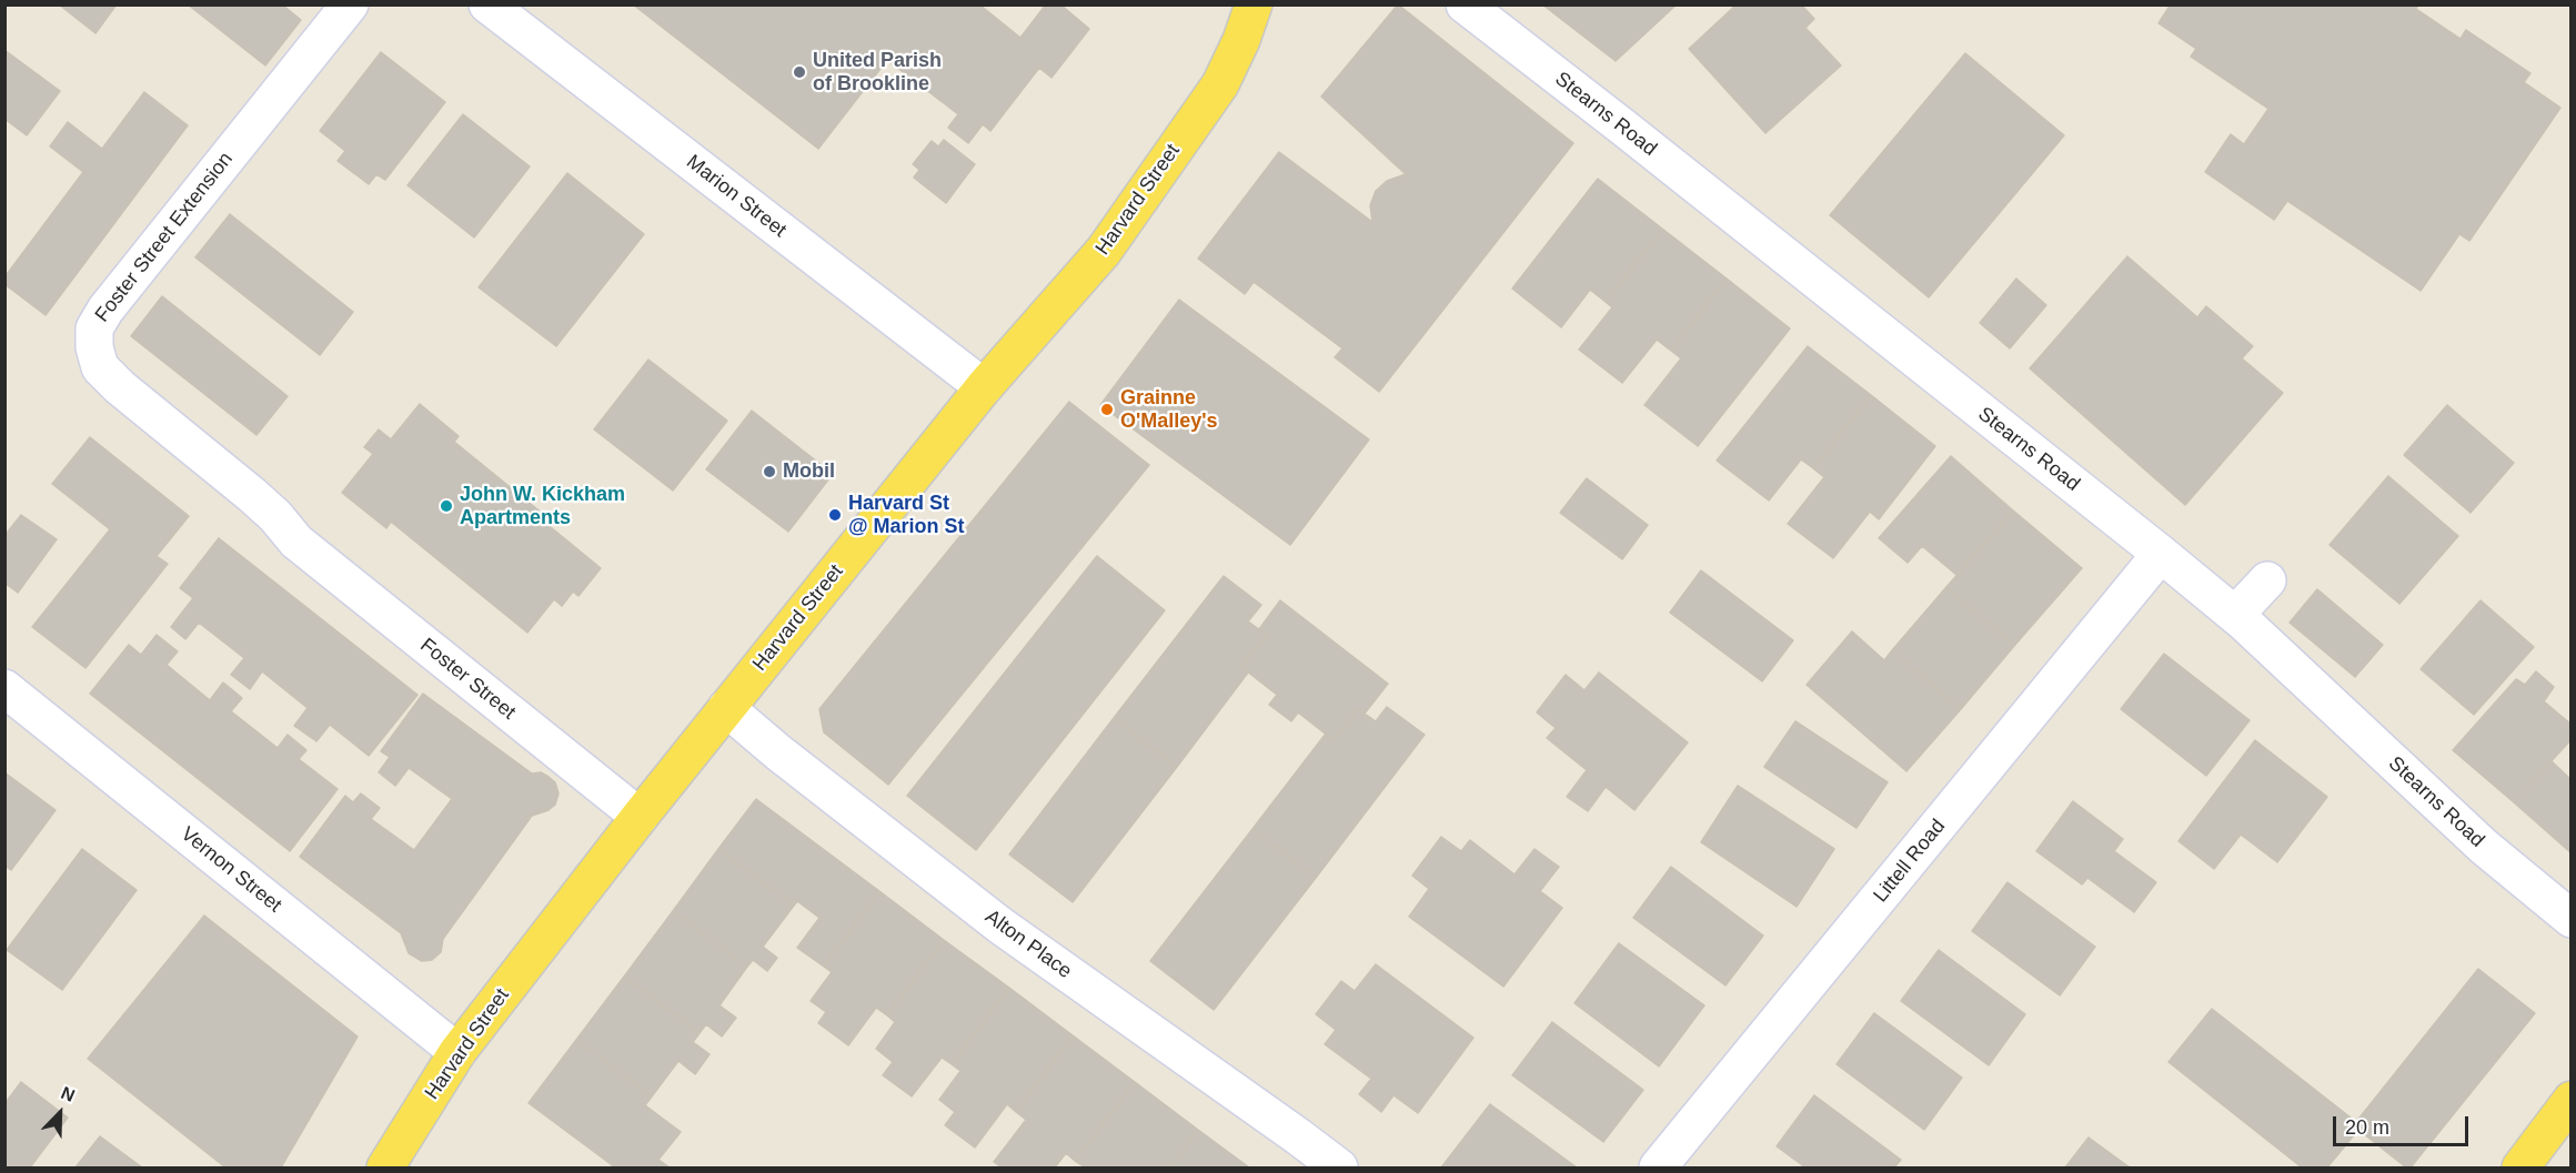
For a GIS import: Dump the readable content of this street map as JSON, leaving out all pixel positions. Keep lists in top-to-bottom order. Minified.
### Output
{"streets":{"main road":["Harvard Street"],"street":["Stearns Road","Marion Street","Foster Street Extension","Foster Street","Littell Road","Vernon Street","Alton Place"]},"crossings":[["Stearns Road","Littell Road"],["Marion Street","Harvard Street"],["Harvard Street","Foster Street"],["Harvard Street","Vernon Street"],["Harvard Street","Alton Place"],["Foster Street Extension","Foster Street"]],"places":["United Parish of Brookline","Grainne O'Malley's","Mobil","John W. Kickham Apartments","Harvard St @ Marion St"],"scale_bar":"20 m","north":"top right"}
